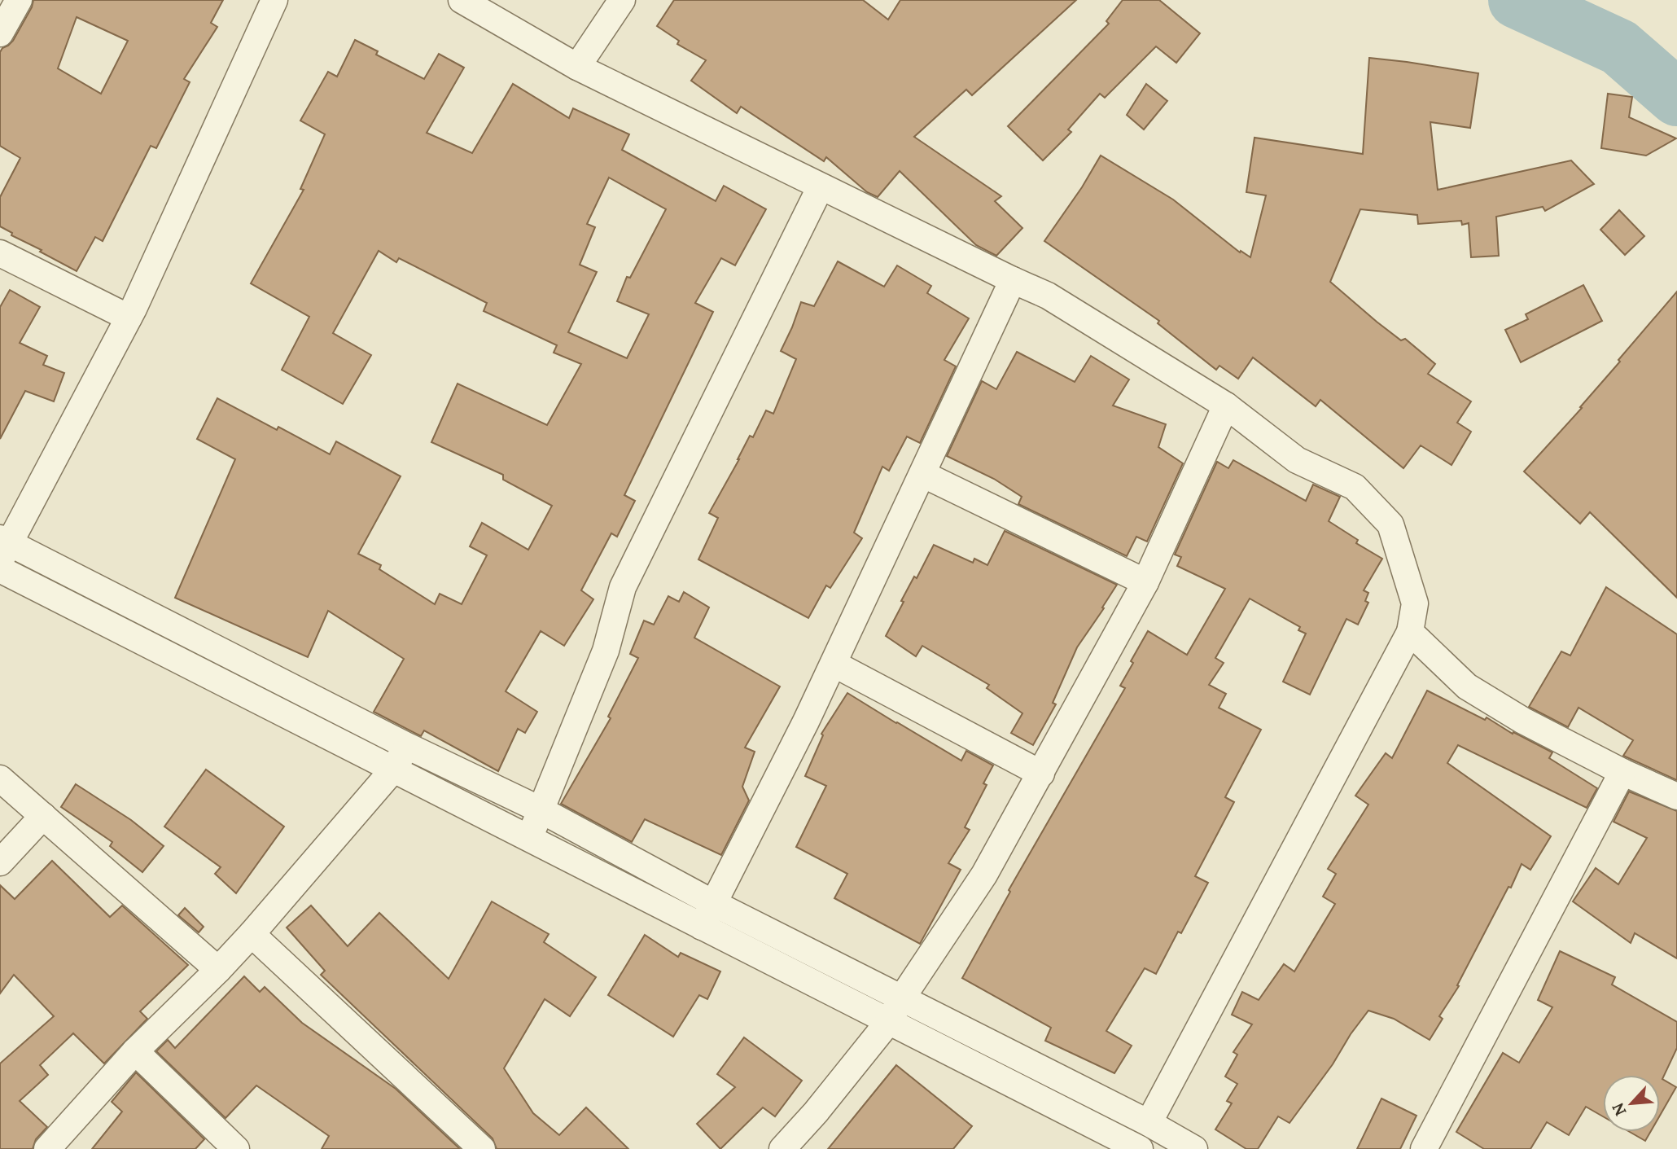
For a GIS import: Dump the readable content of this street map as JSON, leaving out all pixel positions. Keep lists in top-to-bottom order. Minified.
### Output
{"north":"bottom left"}
